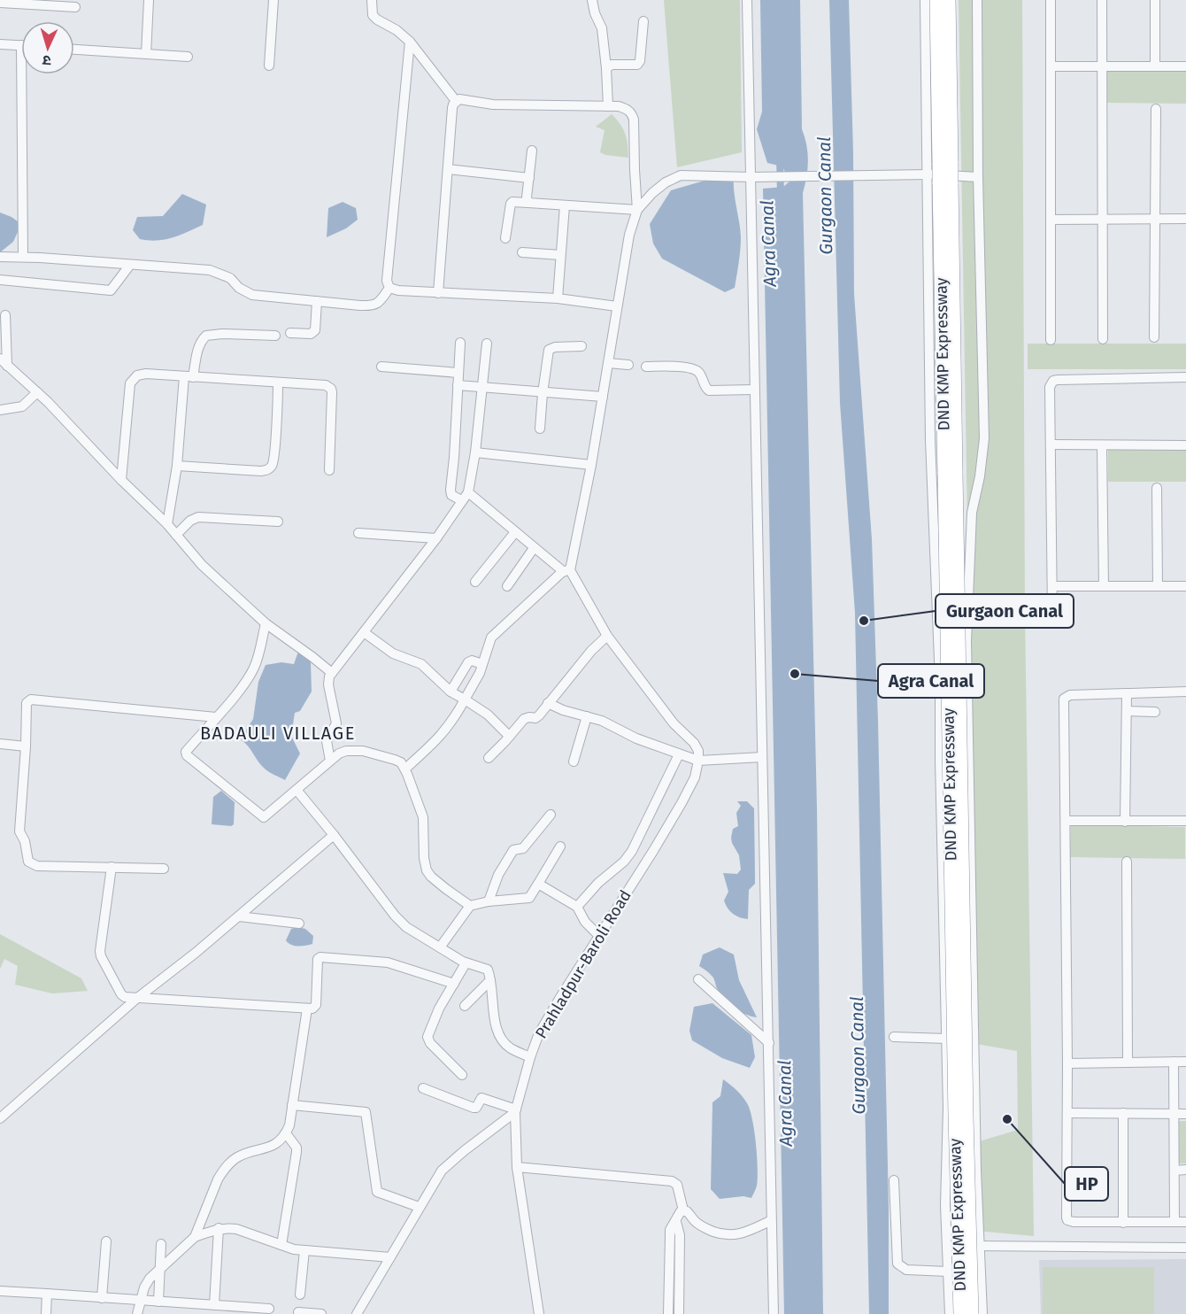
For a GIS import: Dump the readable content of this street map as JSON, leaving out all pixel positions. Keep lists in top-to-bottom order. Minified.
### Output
{"streets":{"highway":["DND KMP Expressway"],"street":["Prahladpur-Baroli Road"]},"districts":["BADAULI VILLAGE"],"water":["Gurgaon Canal","Agra Canal"],"places":["Gurgaon Canal","Agra Canal","HP"],"north":"bottom"}
